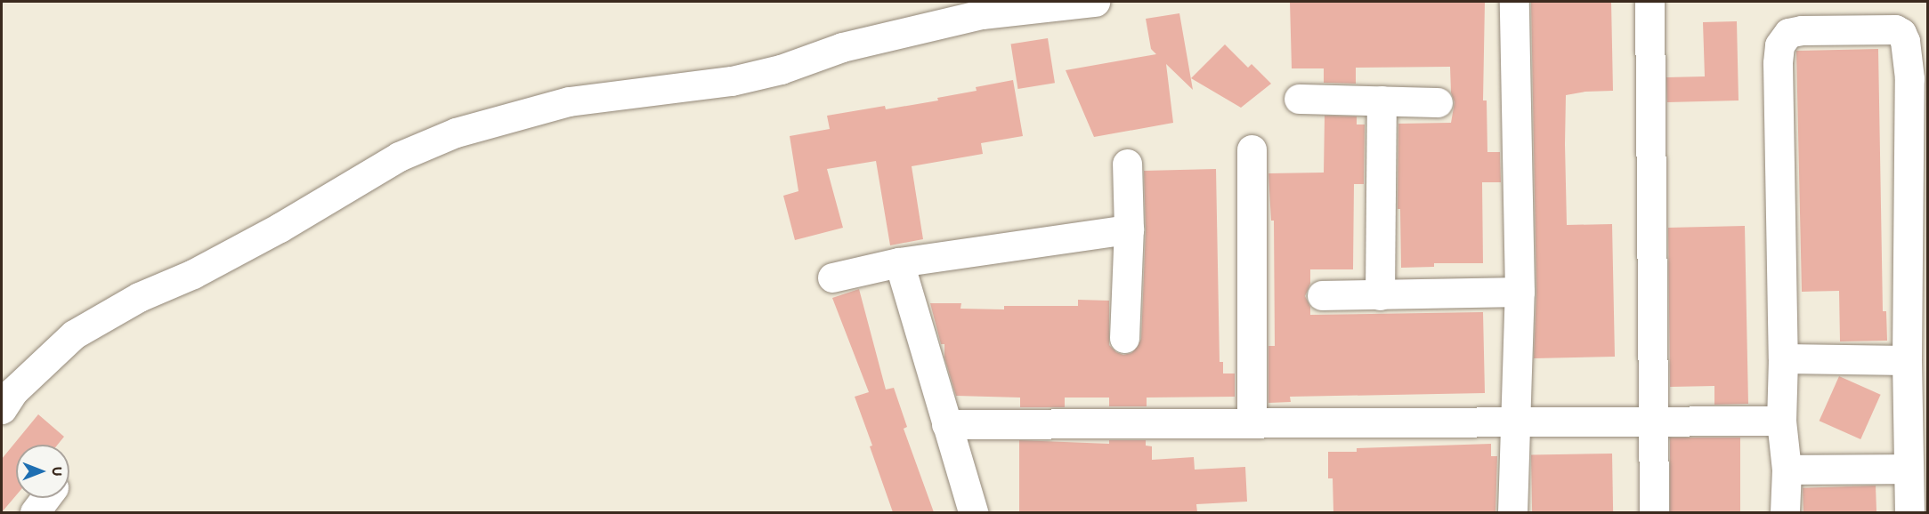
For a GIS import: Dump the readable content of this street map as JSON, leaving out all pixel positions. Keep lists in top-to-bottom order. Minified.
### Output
{"north":"right"}
